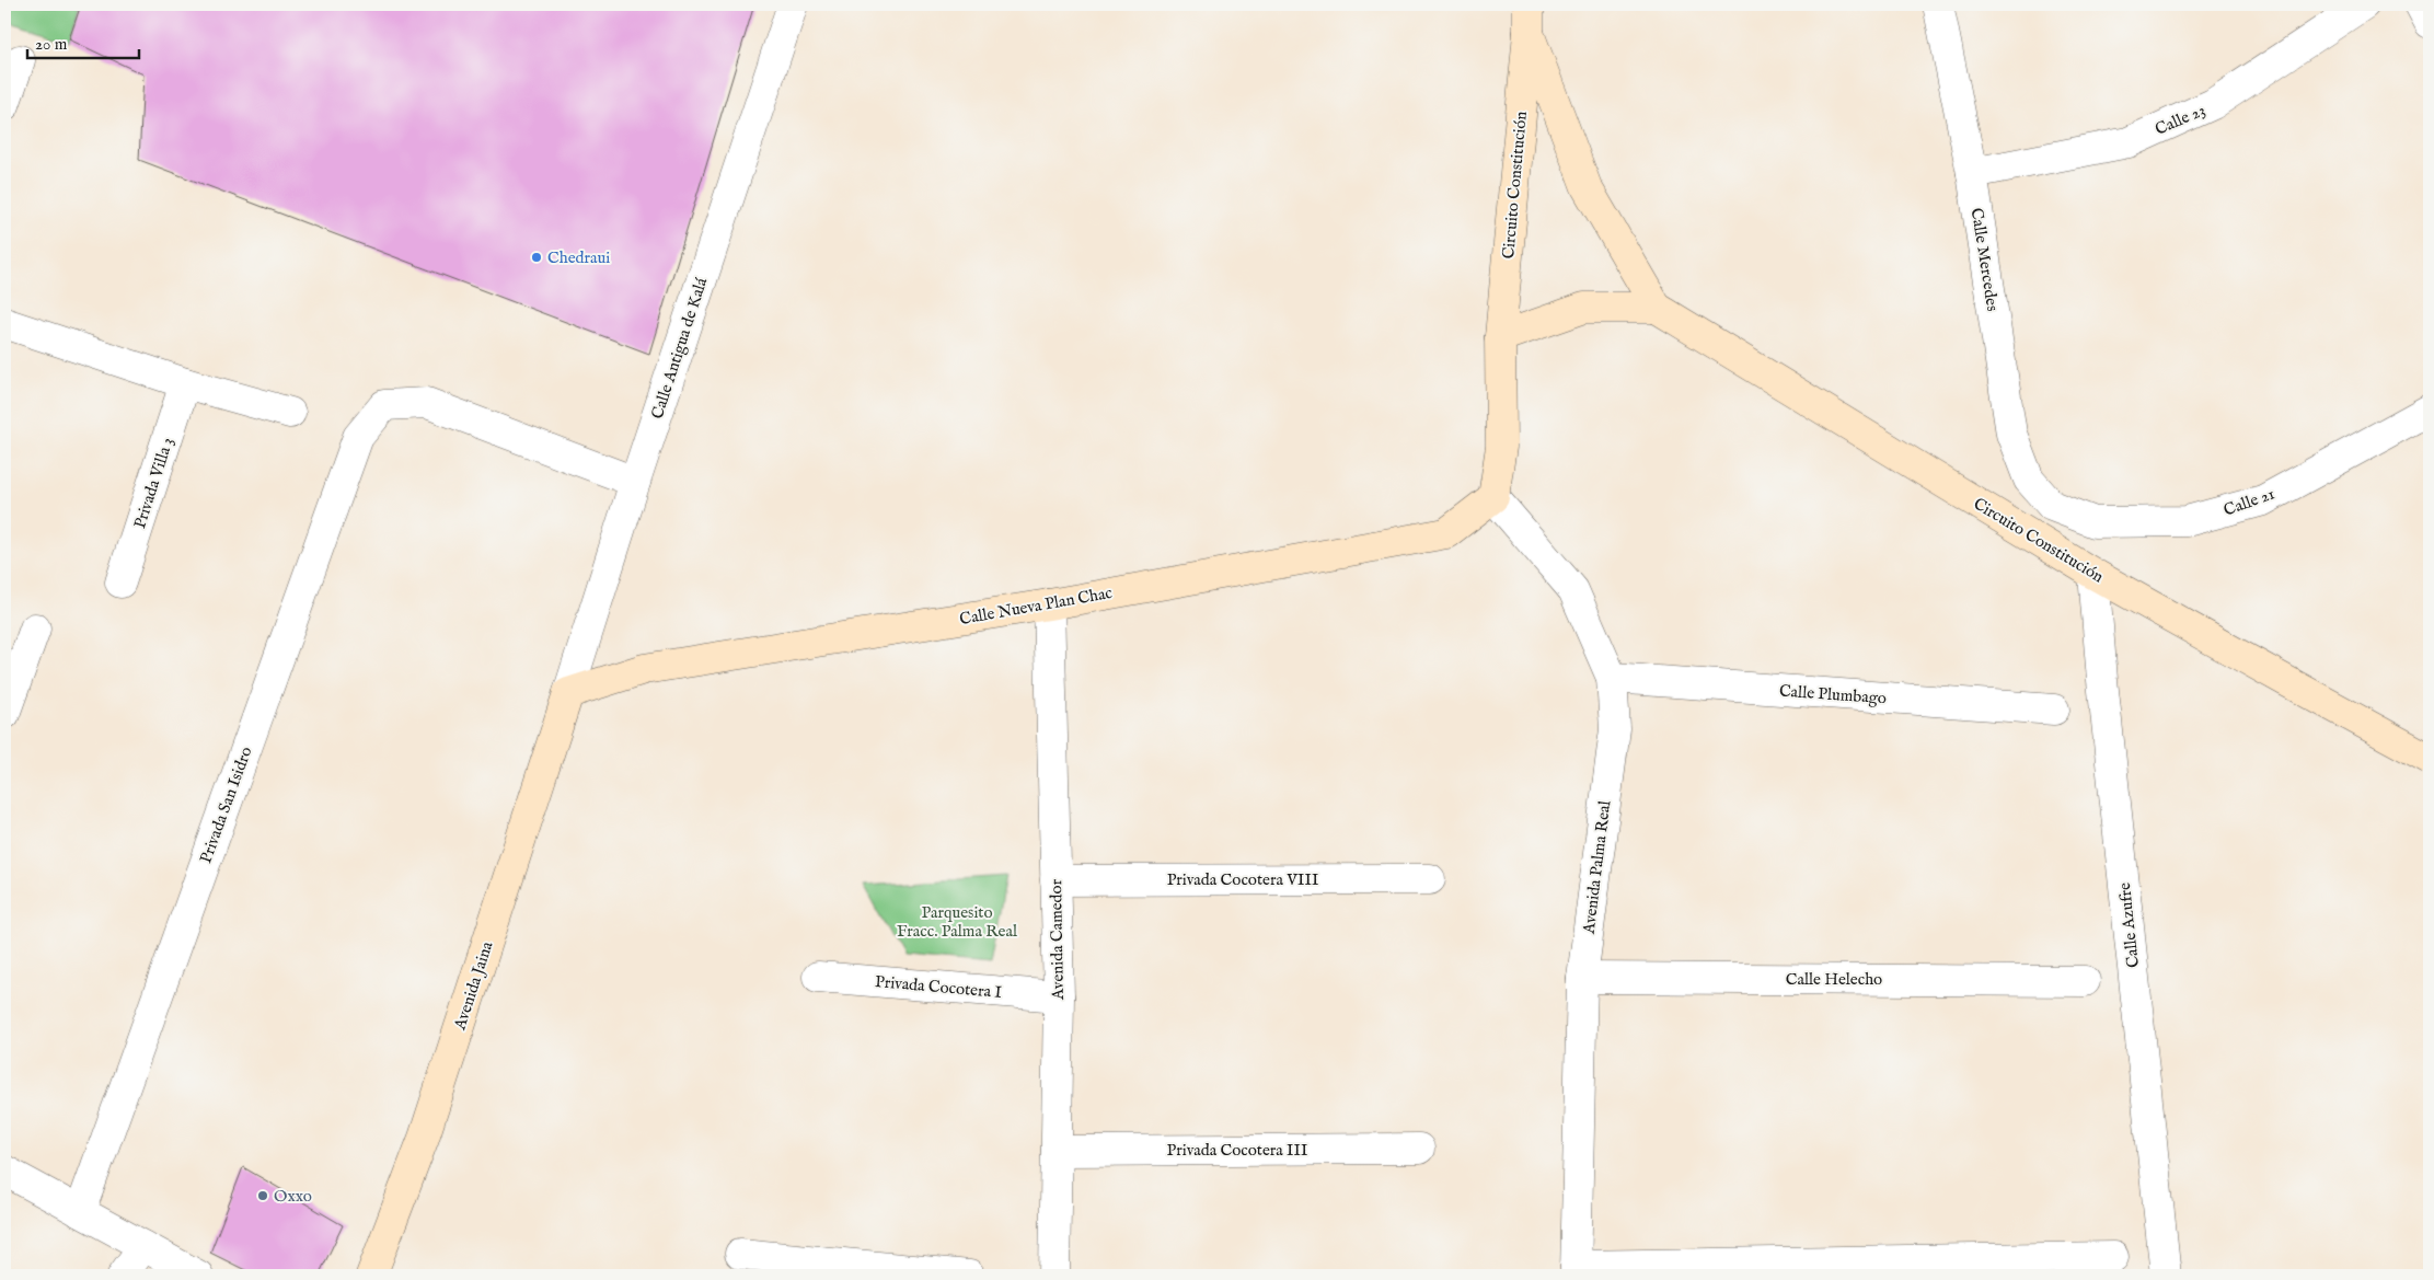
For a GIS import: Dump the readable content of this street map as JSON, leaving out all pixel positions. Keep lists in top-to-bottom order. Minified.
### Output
{"streets":{"main road":["Circuito Constitución","Calle Nueva Plan Chac","Avenida Jaina"],"street":["Calle 23","Calle Mercedes","Calle Antigua de Kalá","Privada Villa 3","Calle 21","Calle Plumbago","Privada San Isidro","Avenida Palma Real","Privada Cocotera VIII","Calle Azufre","Avenida Camedor","Calle Helecho","Privada Cocotera I","Privada Cocotera III"]},"crossings":[["Calle 23","Calle Mercedes"],["Circuito Constitución","Calle Nueva Plan Chac"],["Circuito Constitución","Avenida Palma Real"],["Circuito Constitución","Calle Azufre"],["Calle Mercedes","Calle 21"],["Calle Antigua de Kalá","Calle Nueva Plan Chac"],["Calle Antigua de Kalá","Privada San Isidro"],["Calle Antigua de Kalá","Avenida Jaina"],["Calle Nueva Plan Chac","Avenida Palma Real"],["Calle Nueva Plan Chac","Avenida Camedor"],["Calle Nueva Plan Chac","Avenida Jaina"],["Calle Plumbago","Avenida Palma Real"],["Avenida Palma Real","Calle Helecho"],["Privada Cocotera VIII","Avenida Camedor"],["Avenida Camedor","Privada Cocotera I"],["Avenida Camedor","Privada Cocotera III"]],"parks":["Parquesito Fracc. Palma Real"],"places":["Chedraui","Oxxo"],"scale_bar":"20 m"}
